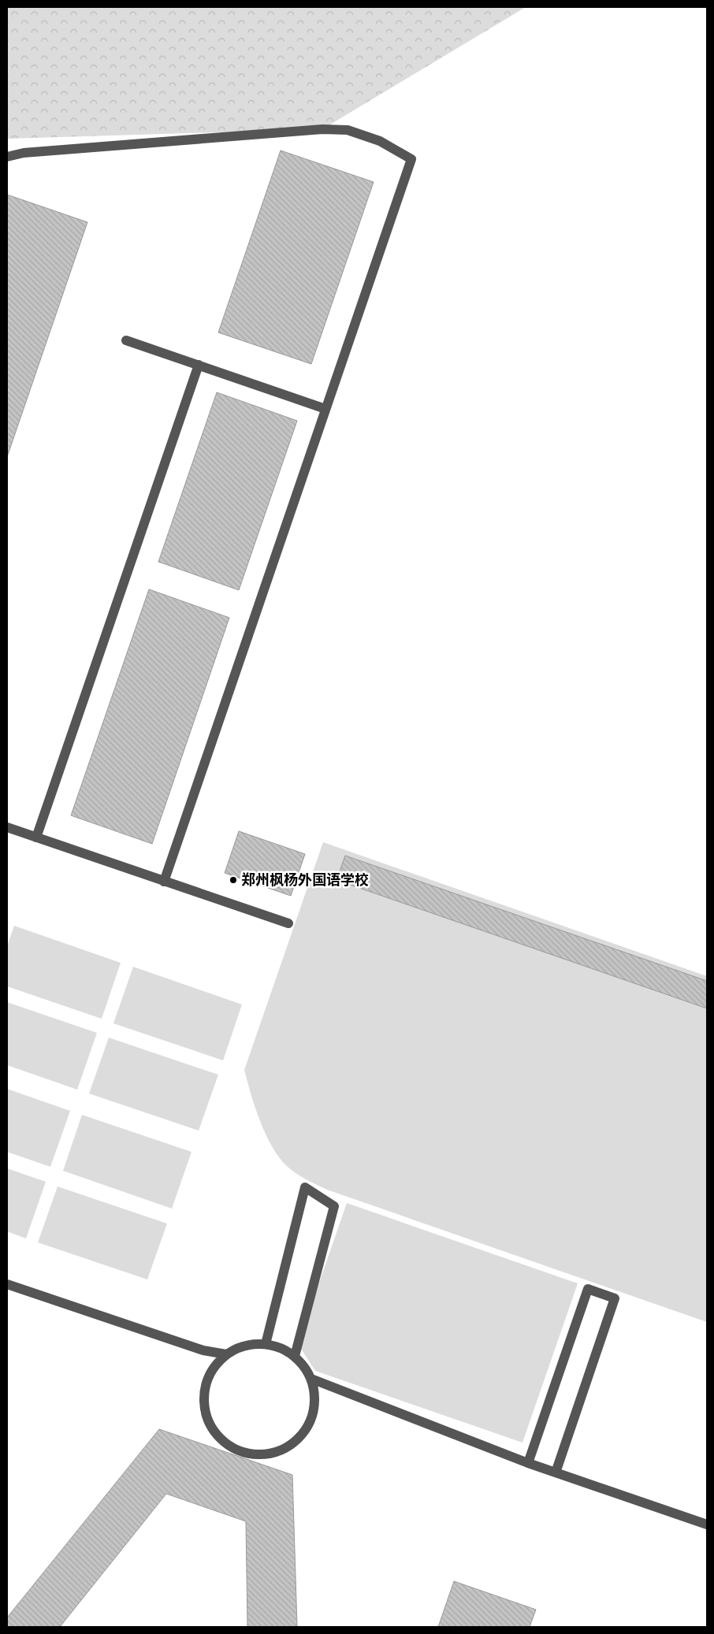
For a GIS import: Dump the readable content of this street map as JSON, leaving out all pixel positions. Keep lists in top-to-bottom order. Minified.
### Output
{"places":["郑州枫杨外国语学校"]}
